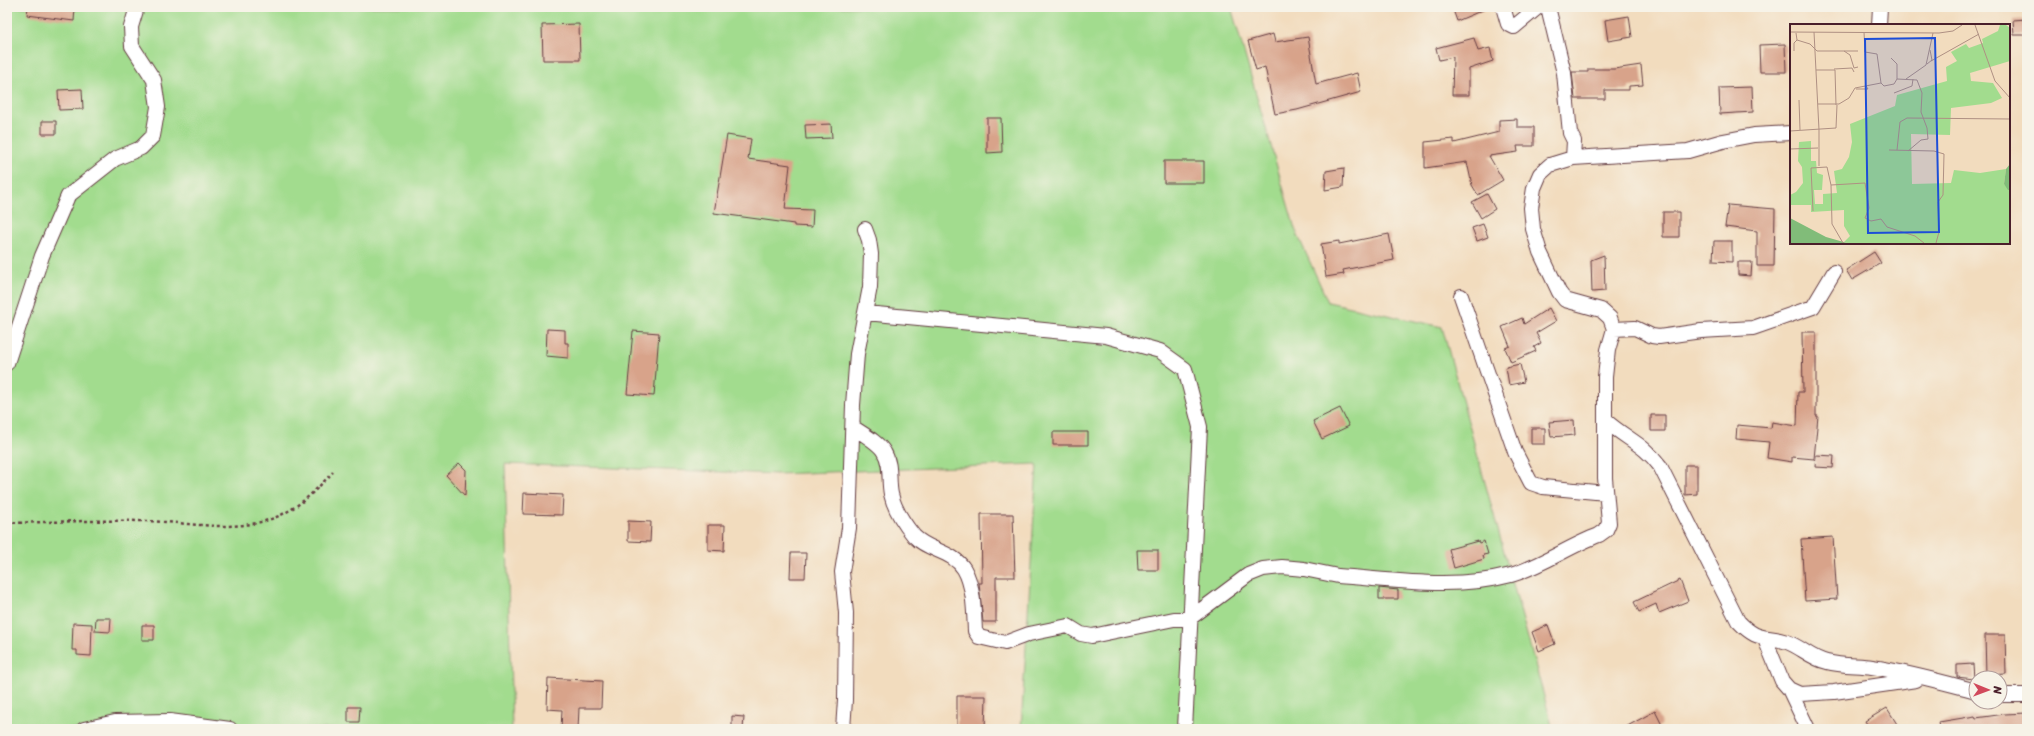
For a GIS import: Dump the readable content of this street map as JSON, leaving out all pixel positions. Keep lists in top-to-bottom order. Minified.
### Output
{"north":"right"}
